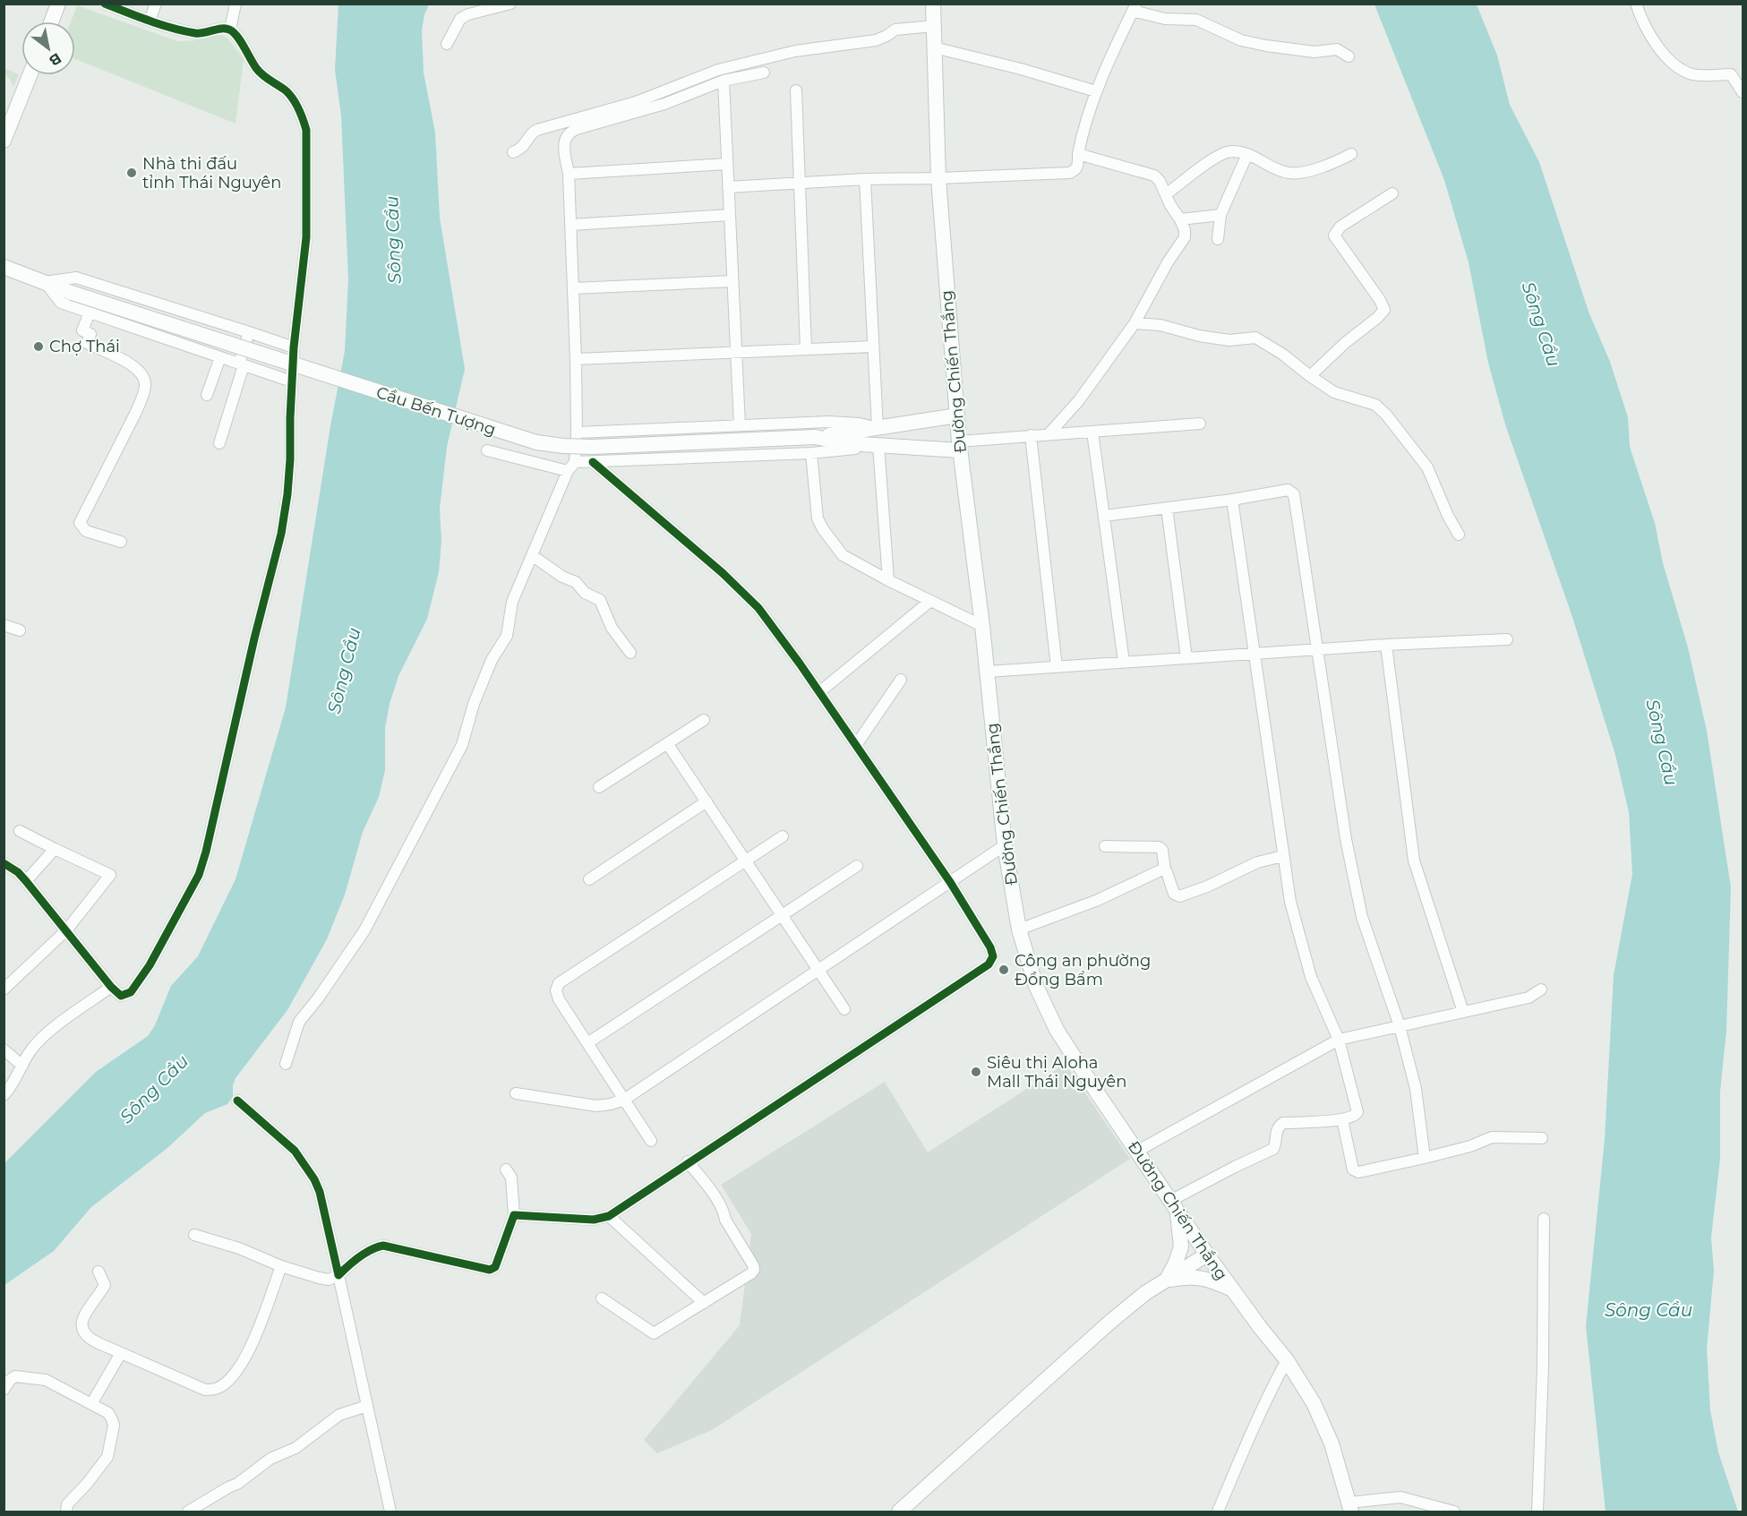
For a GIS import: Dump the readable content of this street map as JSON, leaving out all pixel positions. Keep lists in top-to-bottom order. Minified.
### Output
{"streets":{"main road":["Đường Chiến Thắng","Cầu Bến Tượng"]},"water":["Sông Cầu"],"places":["Nhà thi đấu tỉnh Thái Nguyên","Chợ Thái","Công an phường Đồng Bẩm","Siêu thị Aloha Mall Thái Nguyên"],"north":"bottom right"}
